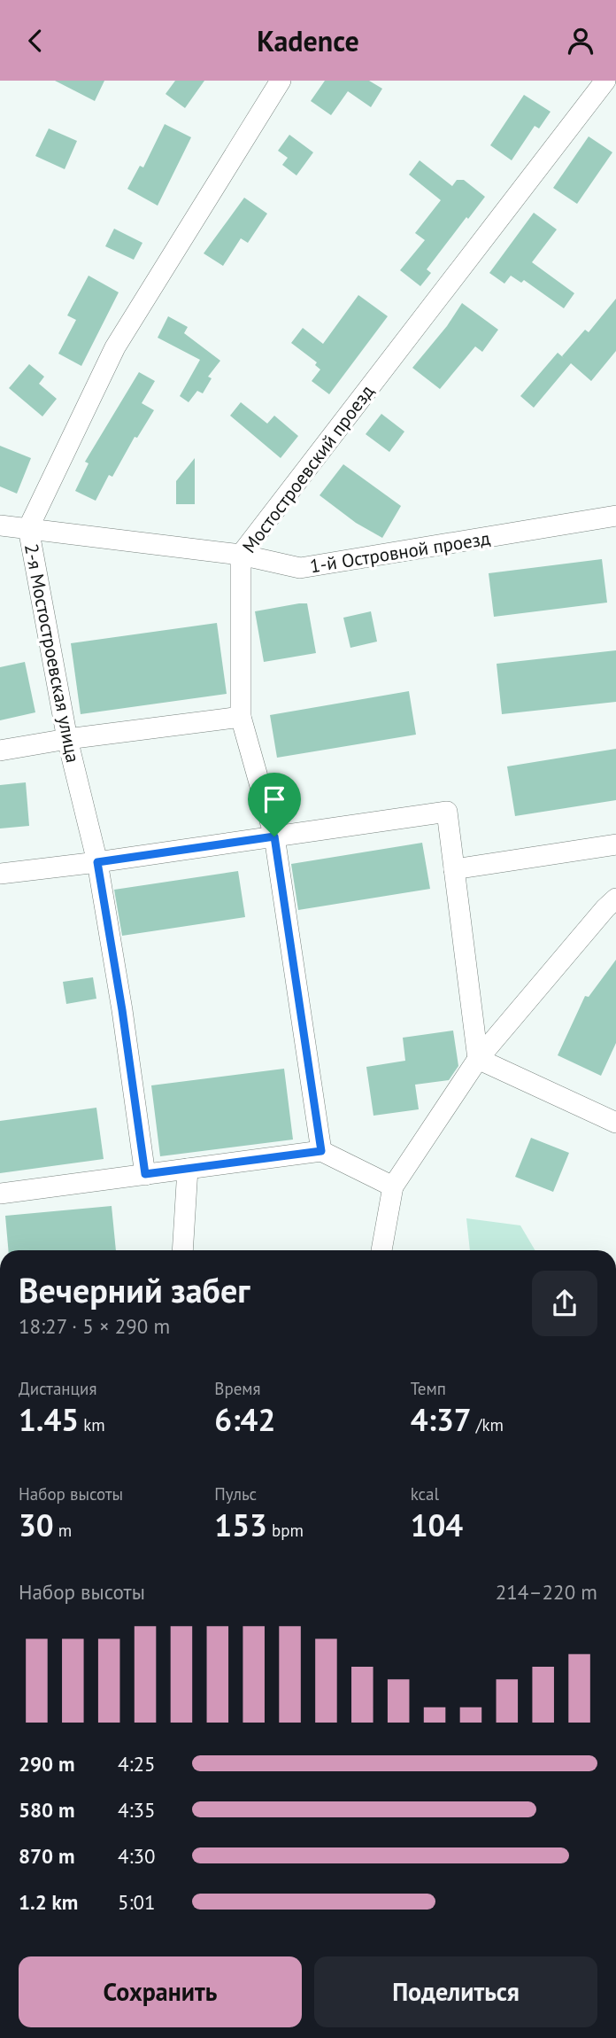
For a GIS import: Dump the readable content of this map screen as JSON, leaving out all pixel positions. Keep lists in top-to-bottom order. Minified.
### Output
{"streets":{"street":["Мостостроевский проезд","1-й Островной проезд","2-я Мостостроевская улица"]},"crossings":[["Мостостроевский проезд","1-й Островной проезд"],["1-й Островной проезд","2-я Мостостроевская улица"]],"page":{"header":"Kadence","heading":["Вечерний забег","18:27 · 5 × 290 m"],"stats":[["Дистанция","1.45 km"],["Время","6:42"],["Темп","4:37 /km"],["Набор высоты","30 m"],["Пульс","153 bpm"],["kcal","104"]],"chart":["Набор высоты","214–220 m"],"list":[{"name":"290 m","note":"4:25"},{"name":"580 m","note":"4:35"},{"name":"870 m","note":"4:30"},{"name":"1.2 km","note":"5:01"}],"buttons":["Сохранить","Поделиться"]}}
